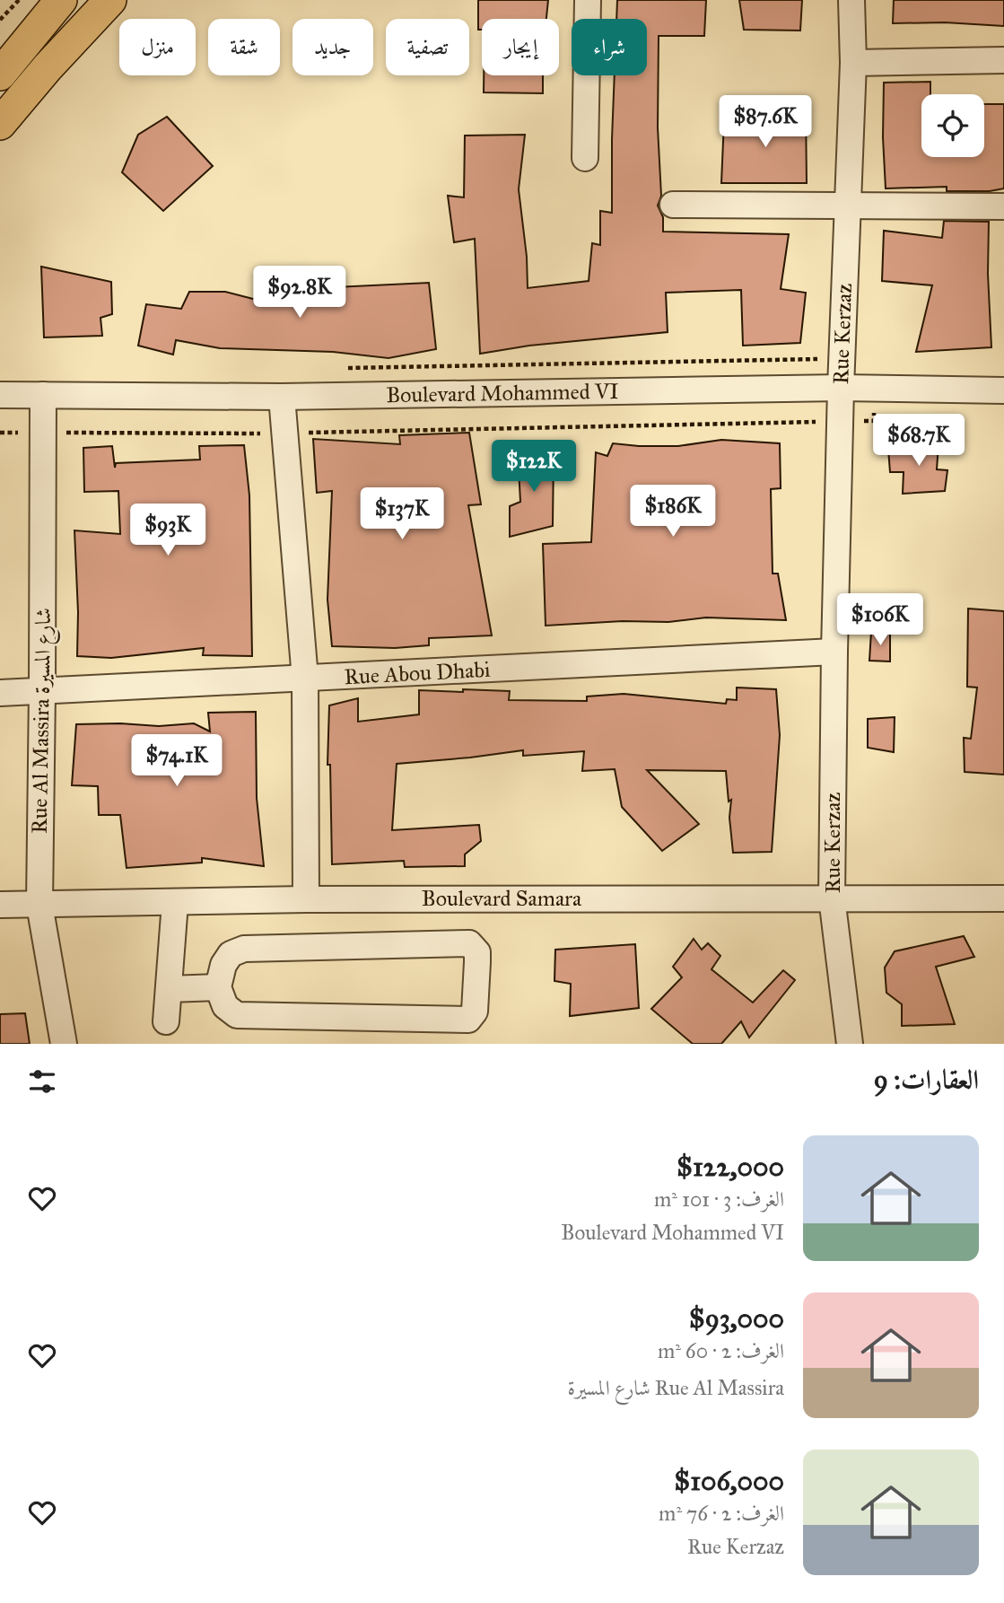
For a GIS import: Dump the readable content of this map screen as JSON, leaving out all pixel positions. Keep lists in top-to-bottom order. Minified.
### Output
{"streets":{"street":["Rue Kerzaz","Boulevard Mohammed VI","Rue Abou Dhabi","Rue Al Massira شارع المسيرة","Boulevard Samara"]},"crossings":[["Rue Kerzaz","Boulevard Mohammed VI"],["Rue Kerzaz","Rue Abou Dhabi"],["Rue Kerzaz","Boulevard Samara"],["Boulevard Mohammed VI","Rue Al Massira شارع المسيرة"],["Rue Abou Dhabi","Rue Al Massira شارع المسيرة"],["Rue Al Massira شارع المسيرة","Boulevard Samara"]],"page":{"chip":["شراء","إيجار","تصفية","جديد","شقة","منزل"],"price":["$87.6K","$92.8K","$68.7K","$122K","$186K","$137K","$93K","$106K","$74.1K"],"heading":"العقارات: 9","list":[{"name":"$122,000","note":"الغرف: 3 · 101 m² · Boulevard Mohammed VI"},{"name":"$93,000","note":"الغرف: 2 · 60 m² · Rue Al Massira شارع المسيرة"},{"name":"$106,000","note":"الغرف: 2 · 76 m² · Rue Kerzaz"}]}}
